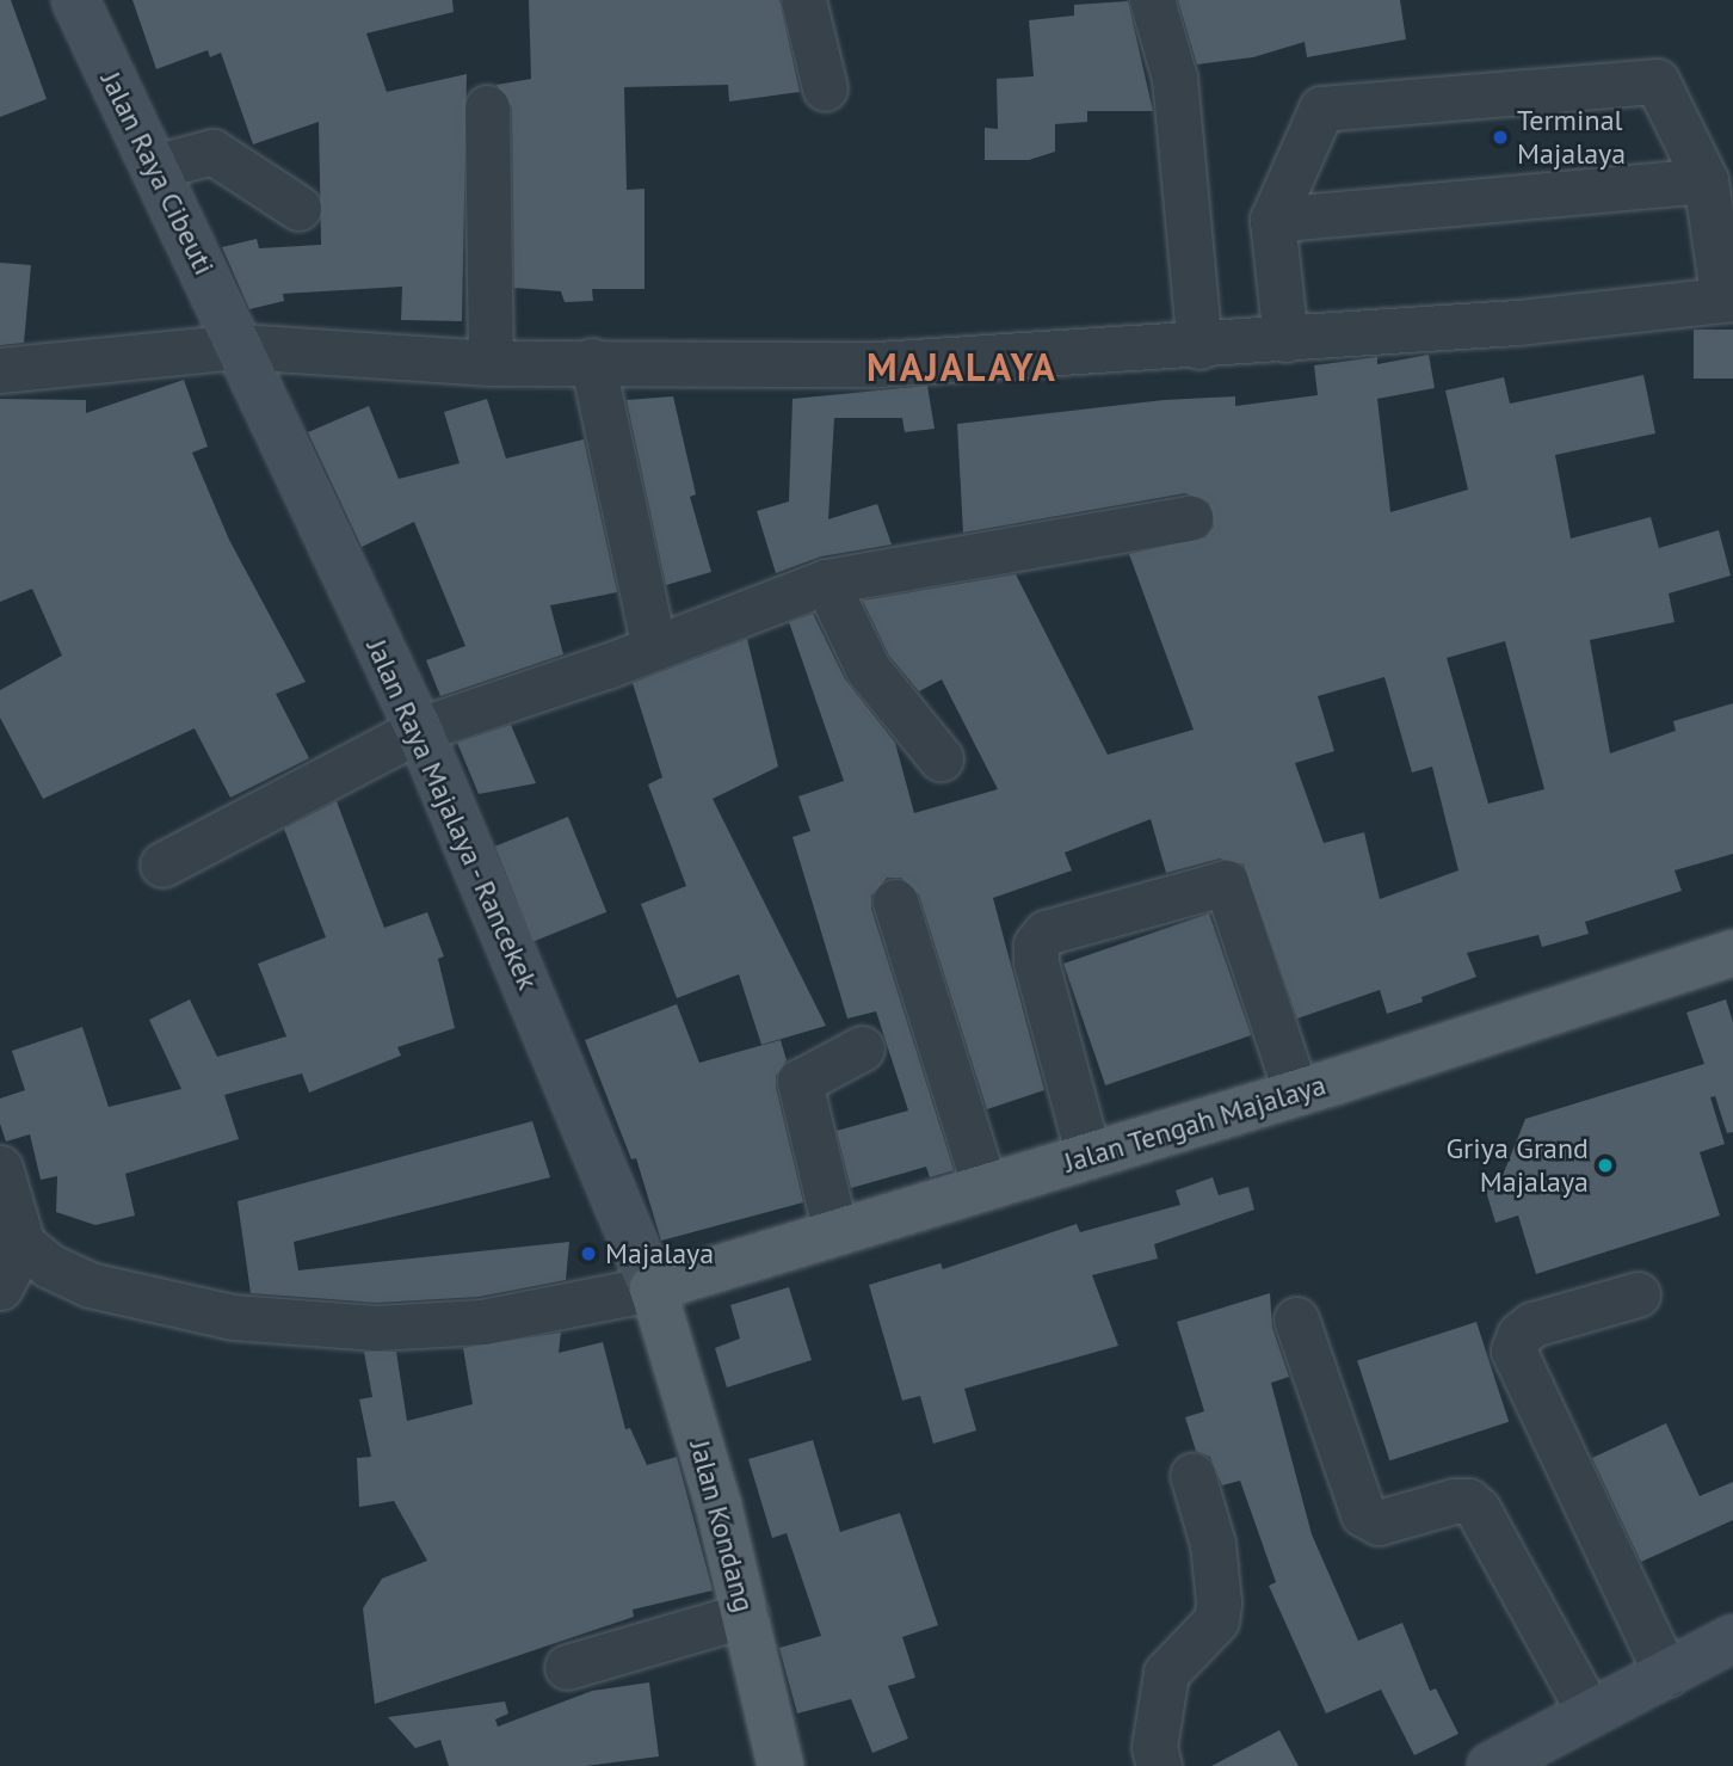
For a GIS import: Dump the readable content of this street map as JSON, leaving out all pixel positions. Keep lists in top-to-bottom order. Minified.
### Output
{"streets":{"main road":["Jalan Raya Cibeuti","Jalan Raya Majalaya - Rancekek","Jalan Tengah Majalaya","Jalan Kondang"]},"crossings":[["Jalan Raya Cibeuti","Jalan Raya Majalaya - Rancekek"],["Jalan Raya Majalaya - Rancekek","Jalan Tengah Majalaya"],["Jalan Raya Majalaya - Rancekek","Jalan Kondang"],["Jalan Tengah Majalaya","Jalan Kondang"]],"districts":["MAJALAYA"],"places":["Terminal Majalaya","Griya Grand Majalaya","Majalaya"]}
